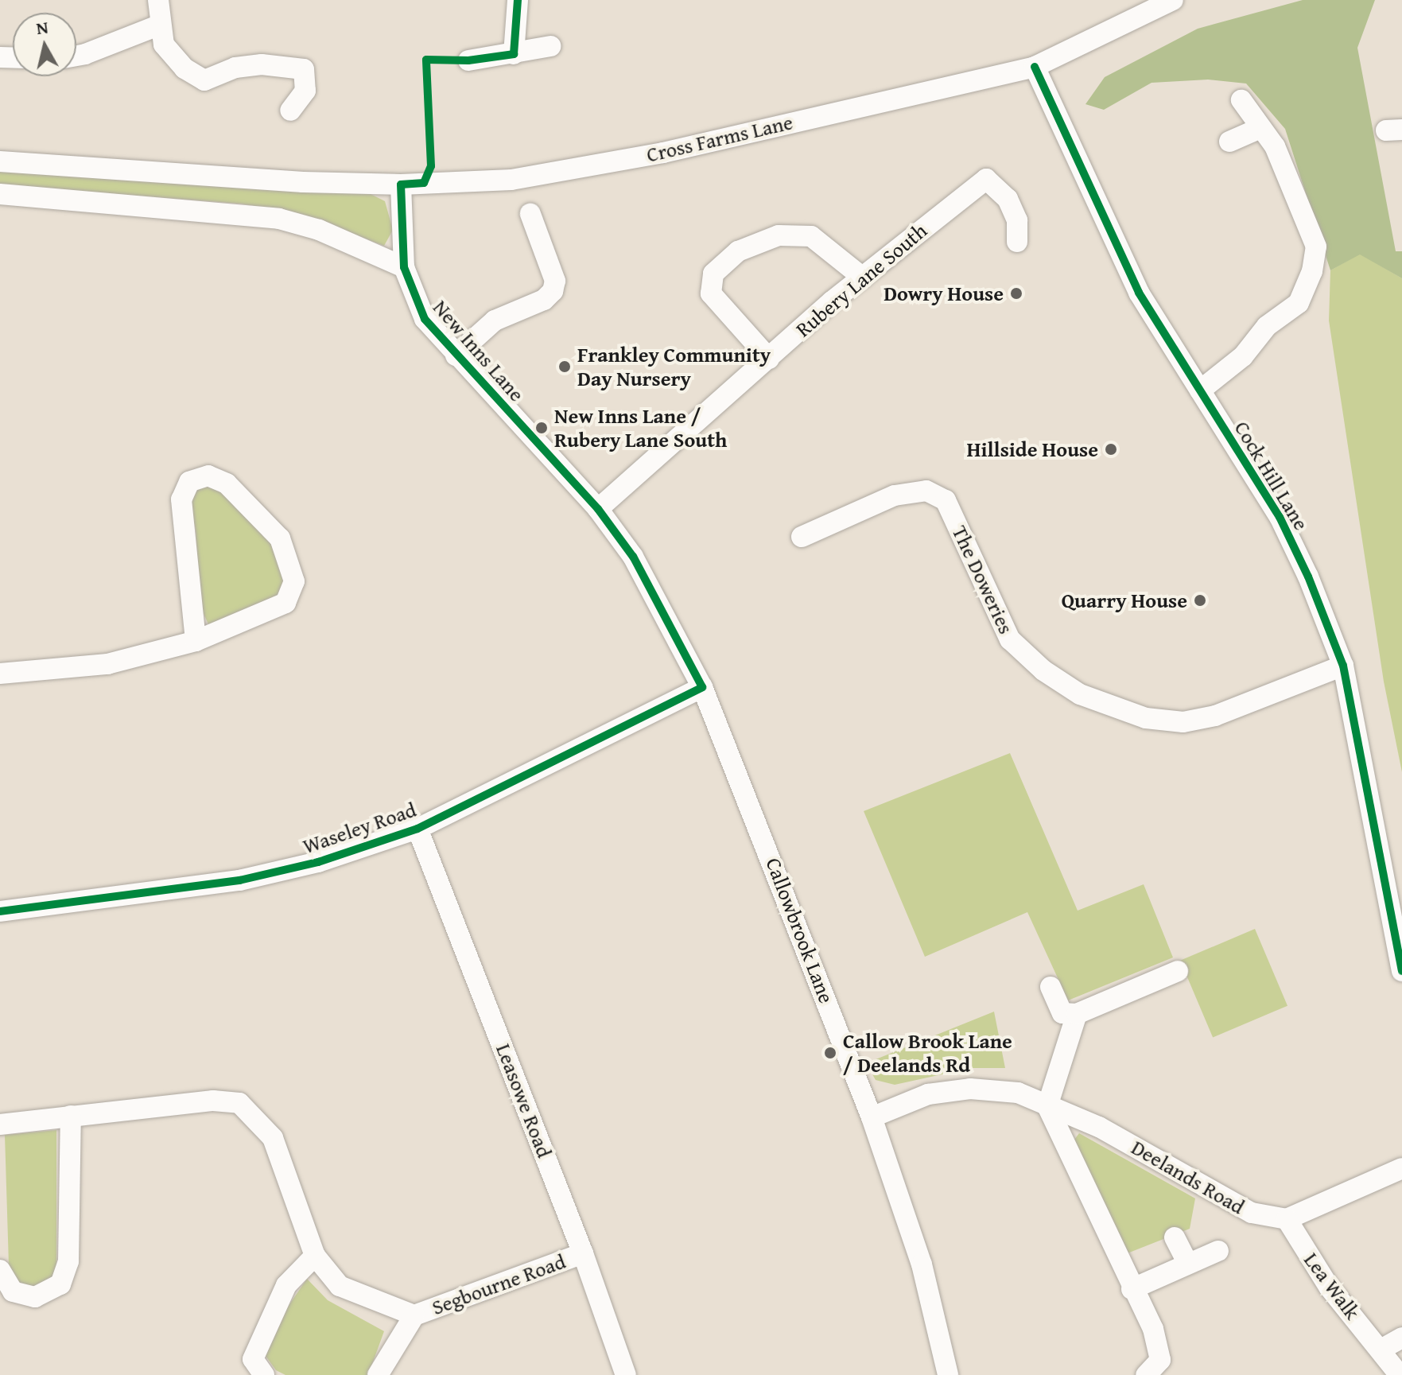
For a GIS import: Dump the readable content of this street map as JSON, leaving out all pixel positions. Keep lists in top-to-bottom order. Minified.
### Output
{"streets":{"street":["Cross Farms Lane","Rubery Lane South","New Inns Lane","Cock Hill Lane","The Doweries","Waseley Road","Callowbrook Lane","Leasowe Road","Deelands Road","Segbourne Road","Lea Walk"]},"crossings":[["Cross Farms Lane","New Inns Lane"],["Cross Farms Lane","Cock Hill Lane"],["Rubery Lane South","New Inns Lane"],["Rubery Lane South","Callowbrook Lane"],["New Inns Lane","Callowbrook Lane"],["Cock Hill Lane","The Doweries"],["Waseley Road","Callowbrook Lane"],["Waseley Road","Leasowe Road"],["Callowbrook Lane","Deelands Road"],["Leasowe Road","Segbourne Road"],["Deelands Road","Lea Walk"]],"places":["Dowry House","Frankley Community Day Nursery","New Inns Lane / Rubery Lane South","Hillside House","Quarry House","Callow Brook Lane / Deelands Rd"],"north":"top"}
